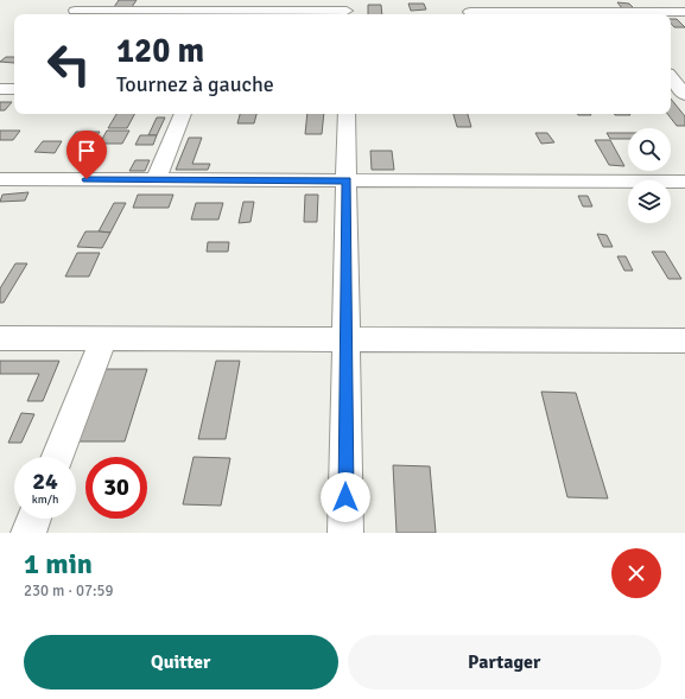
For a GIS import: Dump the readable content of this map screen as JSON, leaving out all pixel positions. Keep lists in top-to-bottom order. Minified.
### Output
{"page":{"turn":["120 m","Tournez à gauche"],"speed":"24 km/h","limit":"30","heading":["1 min","230 m · 07:59"],"buttons":["Quitter","Partager"]}}
